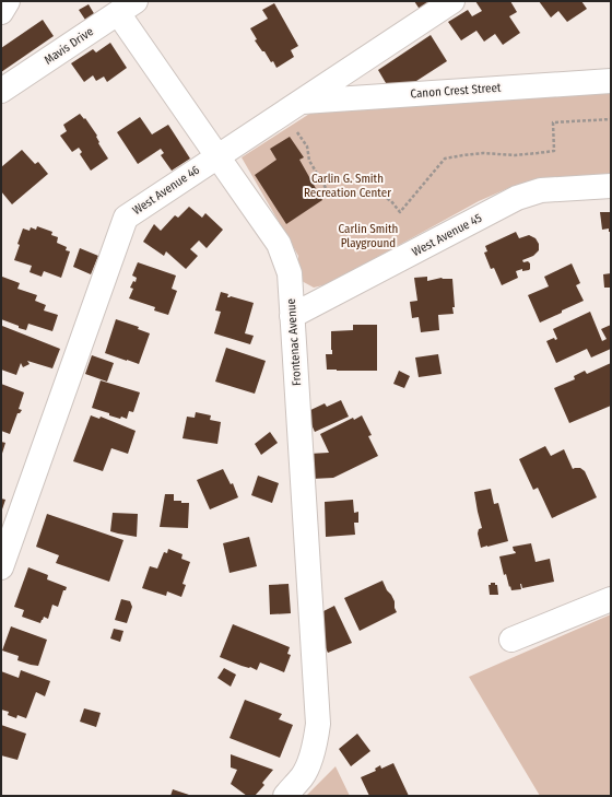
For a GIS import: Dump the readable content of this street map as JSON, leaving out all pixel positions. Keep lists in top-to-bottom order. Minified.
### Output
{"streets":{"street":["Mavis Drive","Canon Crest Street","West Avenue 46","West Avenue 45","Frontenac Avenue"]},"crossings":[["Mavis Drive","Frontenac Avenue"],["Canon Crest Street","West Avenue 46"],["West Avenue 46","Frontenac Avenue"],["West Avenue 45","Frontenac Avenue"]],"parks":["Carlin G. Smith Recreation Center","Carlin Smith Playground"]}
